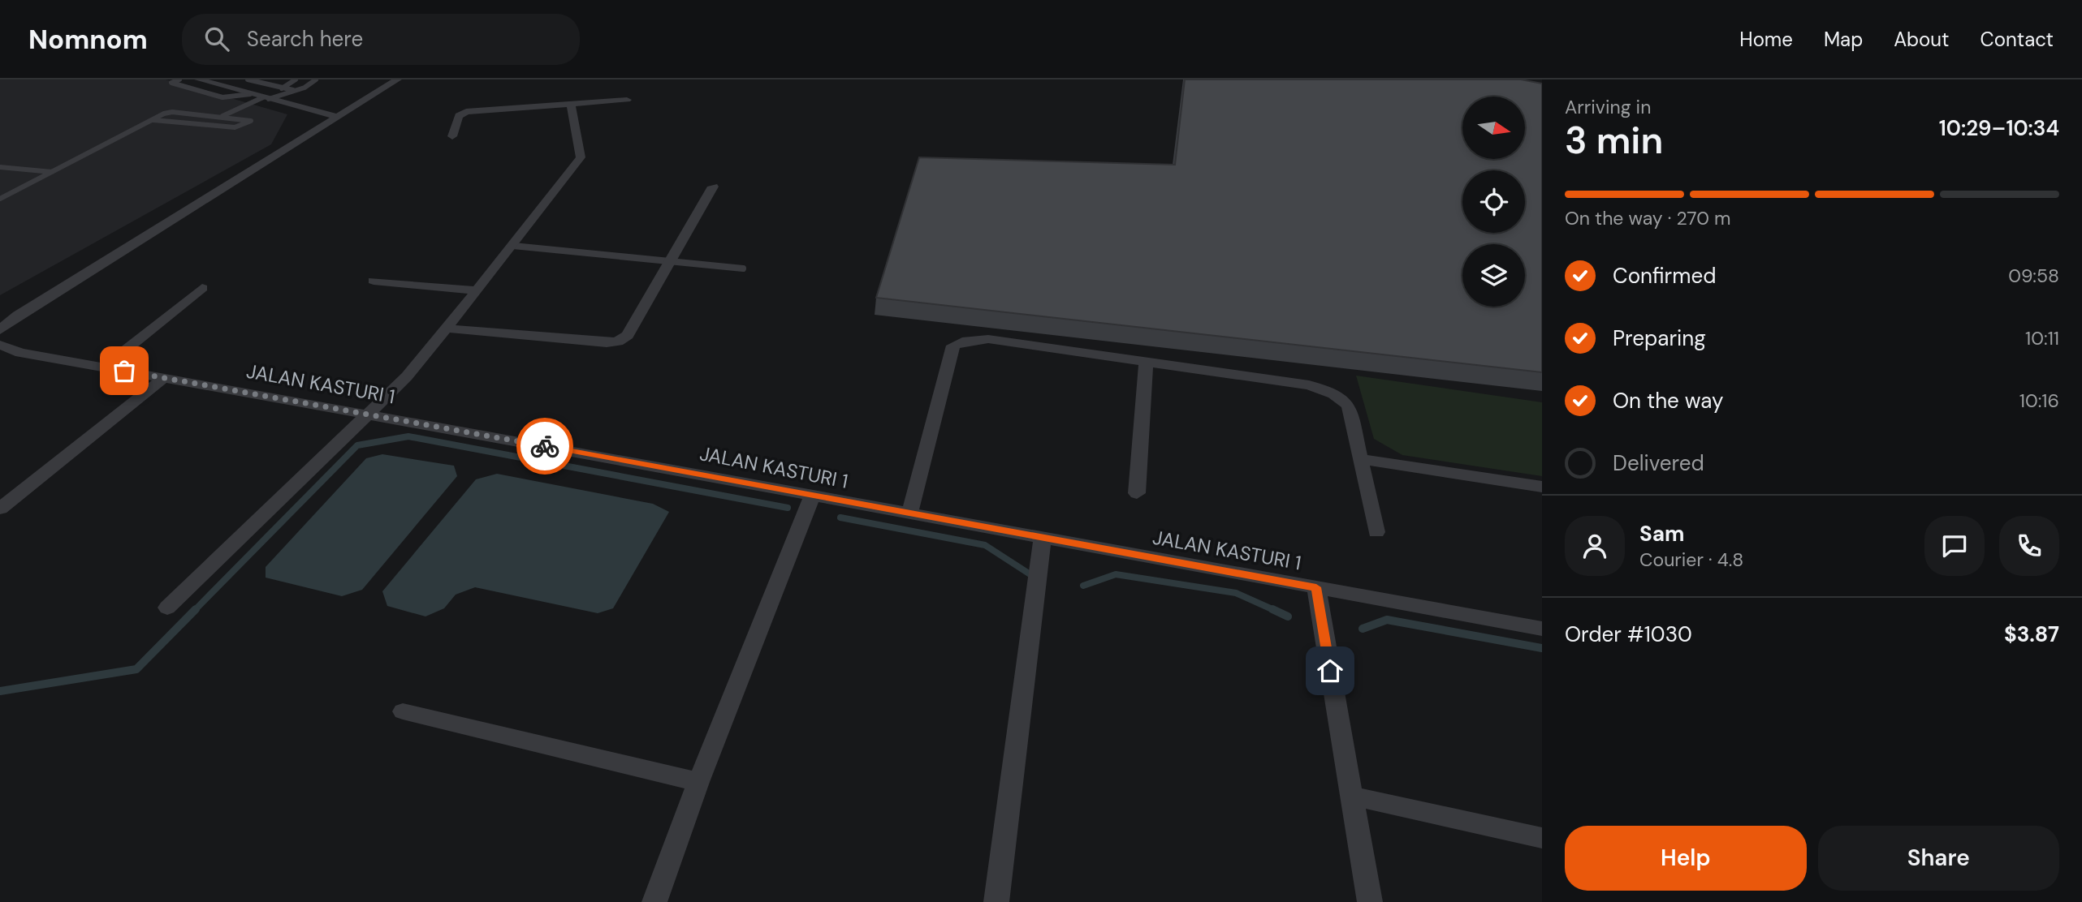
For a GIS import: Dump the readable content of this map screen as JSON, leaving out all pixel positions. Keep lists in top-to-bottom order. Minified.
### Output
{"streets":{"street":["JALAN KASTURI 1"]},"north":"right","page":{"header":"Nomnom","search":"Search here","nav":["Home","Map","About","Contact"],"heading":["3 min","Arriving in","10:29–10:34"],"panel":["Sam","Courier · 4.8","Order #1030","$3.87"],"bar":"On the way · 270 m","list":[["Confirmed","09:58"],["Preparing","10:11"],["On the way","10:16"],"Delivered"],"buttons":["Help","Share"]}}
